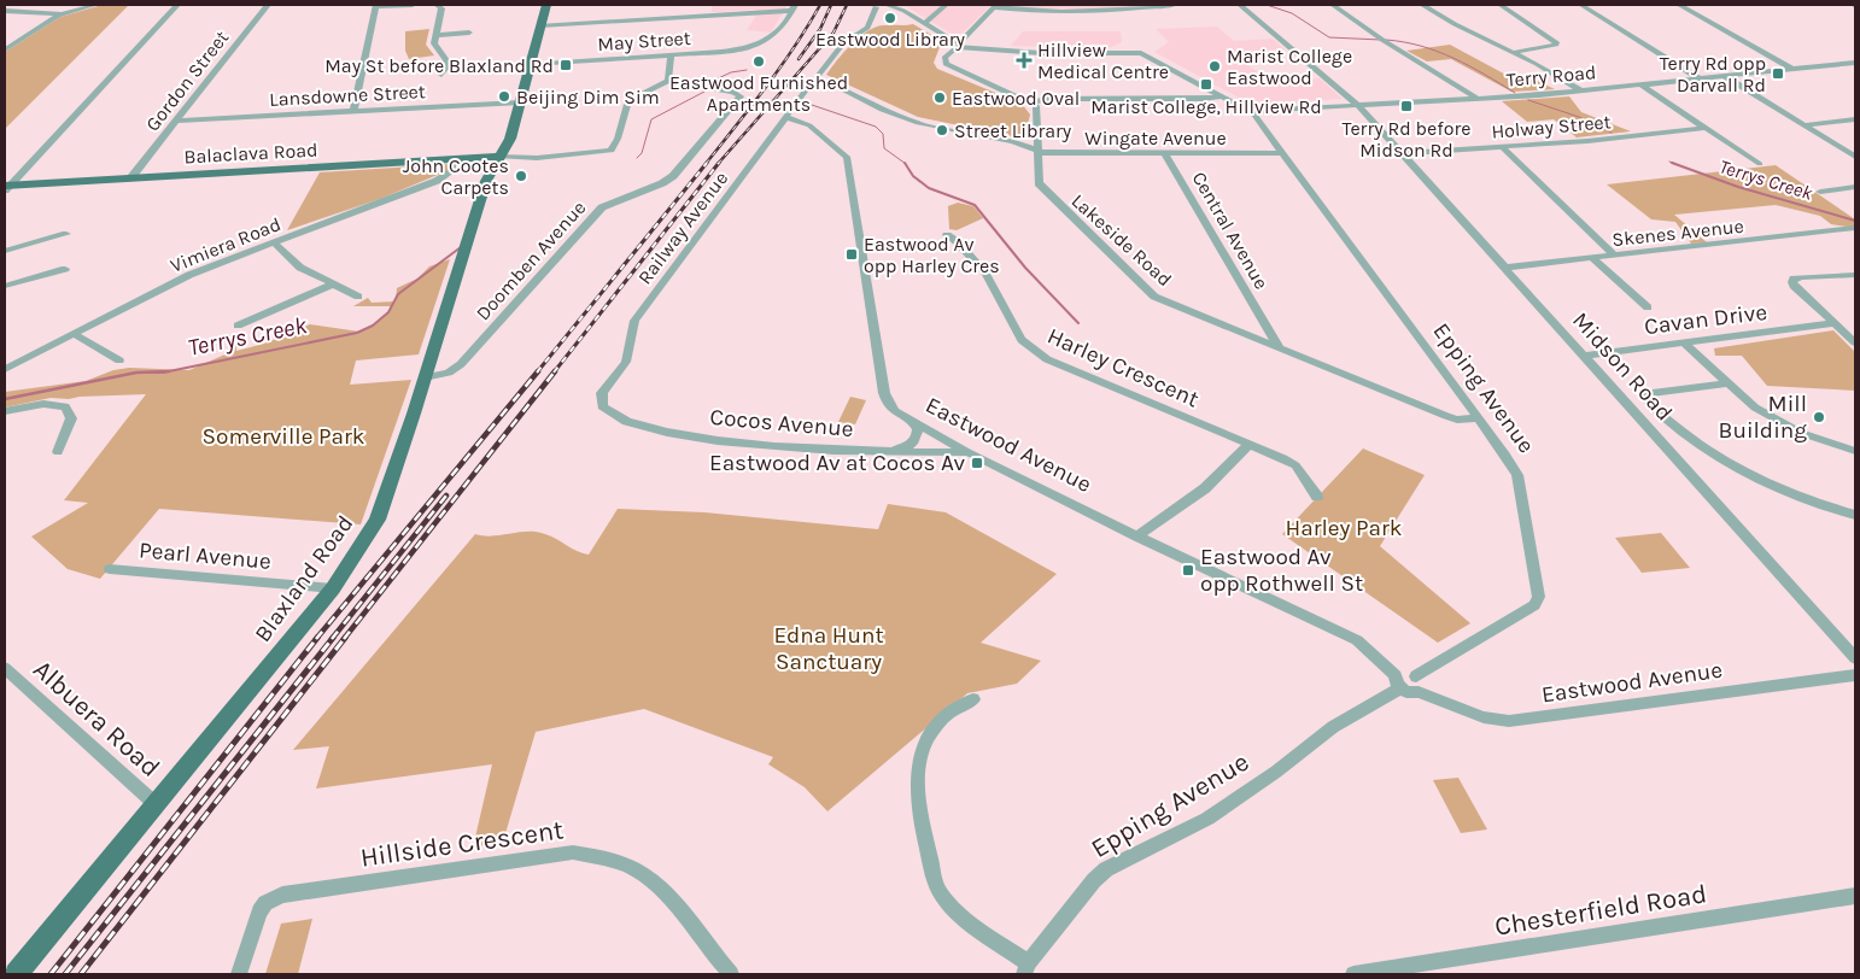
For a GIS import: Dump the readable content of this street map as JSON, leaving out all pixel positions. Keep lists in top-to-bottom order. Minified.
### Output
{"streets":{"main road":["Balaclava Road","Blaxland Road"],"street":["May Street","Terry Road","Gordon Street","Lansdowne Street","Holway Street","Wingate Avenue","Railway Avenue","Central Avenue","Skenes Avenue","Lakeside Road","Vimiera Road","Doomben Avenue","Cavan Drive","Midson Road","Harley Crescent","Epping Avenue","Cocos Avenue","Eastwood Avenue","Pearl Avenue","Albuera Road","Hillside Crescent","Chesterfield Road"]},"crossings":[["May Street","Blaxland Road"],["Terry Road","Midson Road"],["Terry Road","Epping Avenue"],["Gordon Street","Lansdowne Street"],["Gordon Street","Balaclava Road"],["Lansdowne Street","Blaxland Road"],["Holway Street","Midson Road"],["Wingate Avenue","Railway Avenue"],["Wingate Avenue","Central Avenue"],["Wingate Avenue","Lakeside Road"],["Wingate Avenue","Epping Avenue"],["Balaclava Road","Vimiera Road"],["Balaclava Road","Blaxland Road"],["Railway Avenue","Cocos Avenue"],["Railway Avenue","Eastwood Avenue"],["Central Avenue","Lakeside Road"],["Skenes Avenue","Midson Road"],["Lakeside Road","Epping Avenue"],["Doomben Avenue","Blaxland Road"],["Cavan Drive","Midson Road"],["Epping Avenue","Eastwood Avenue"],["Cocos Avenue","Eastwood Avenue"],["Pearl Avenue","Blaxland Road"],["Blaxland Road","Albuera Road"]],"water":["Terrys Creek"],"parks":["Somerville Park","Harley Park","Edna Hunt Sanctuary"],"places":{"other":["Eastwood Library","Eastwood Furnished Apartments","Marist College Eastwood","Beijing Dim Sim","Eastwood Oval","Street Library","John Cootes Carpets","Mill Building"],"health":["Hillview Medical Centre"],"transit":["May St before Blaxland Rd","Terry Rd opp Darvall Rd","Marist College, Hillview Rd","Terry Rd before Midson Rd","Eastwood Av opp Harley Cres","Eastwood Av at Cocos Av","Eastwood Av opp Rothwell St"]}}
